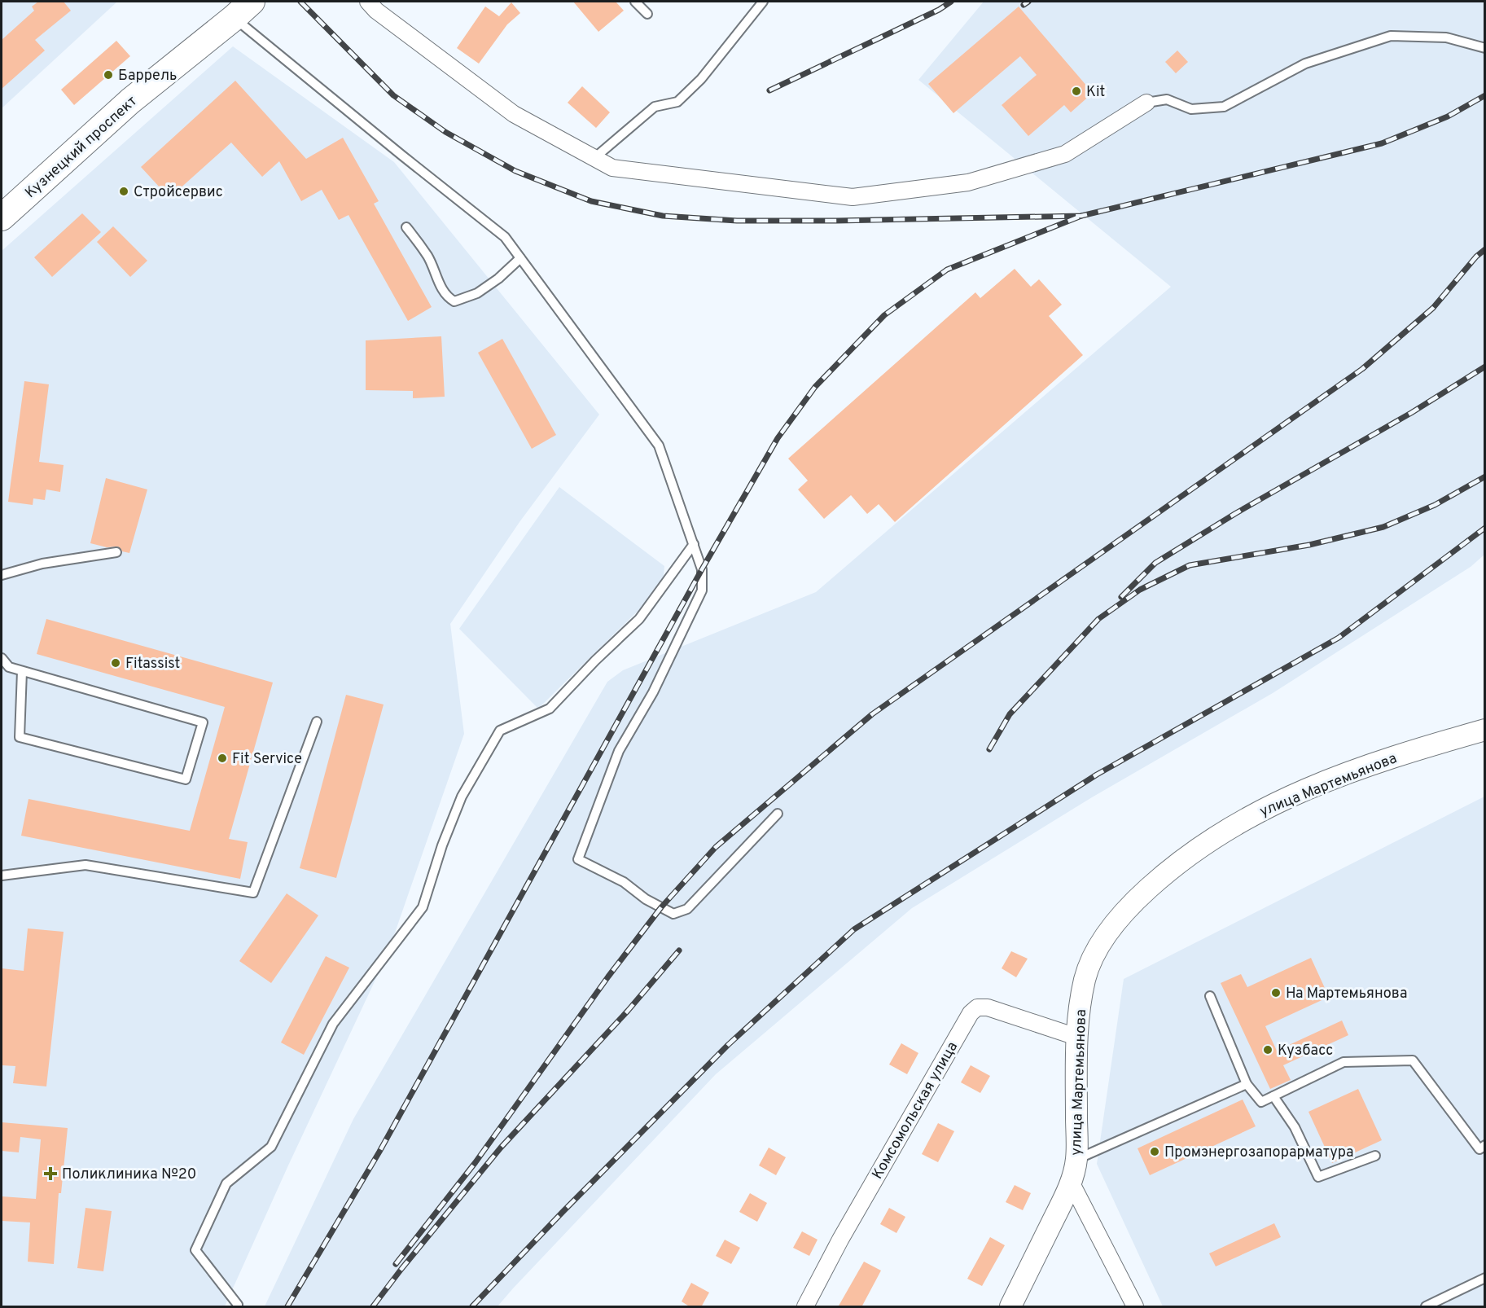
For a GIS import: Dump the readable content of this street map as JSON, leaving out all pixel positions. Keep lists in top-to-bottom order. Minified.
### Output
{"streets":{"main road":["Кузнецкий проспект"],"street":["улица Мартемьянова","Комсомольская улица"]},"crossings":[["улица Мартемьянова","Комсомольская улица"]],"places":{"other":["Баррель","Kit","Стройсервис","Fitassist","Fit Service","На Мартемьянова","Кузбасс","Промэнергозапорарматура"],"health":["Поликлиника №20"]}}
